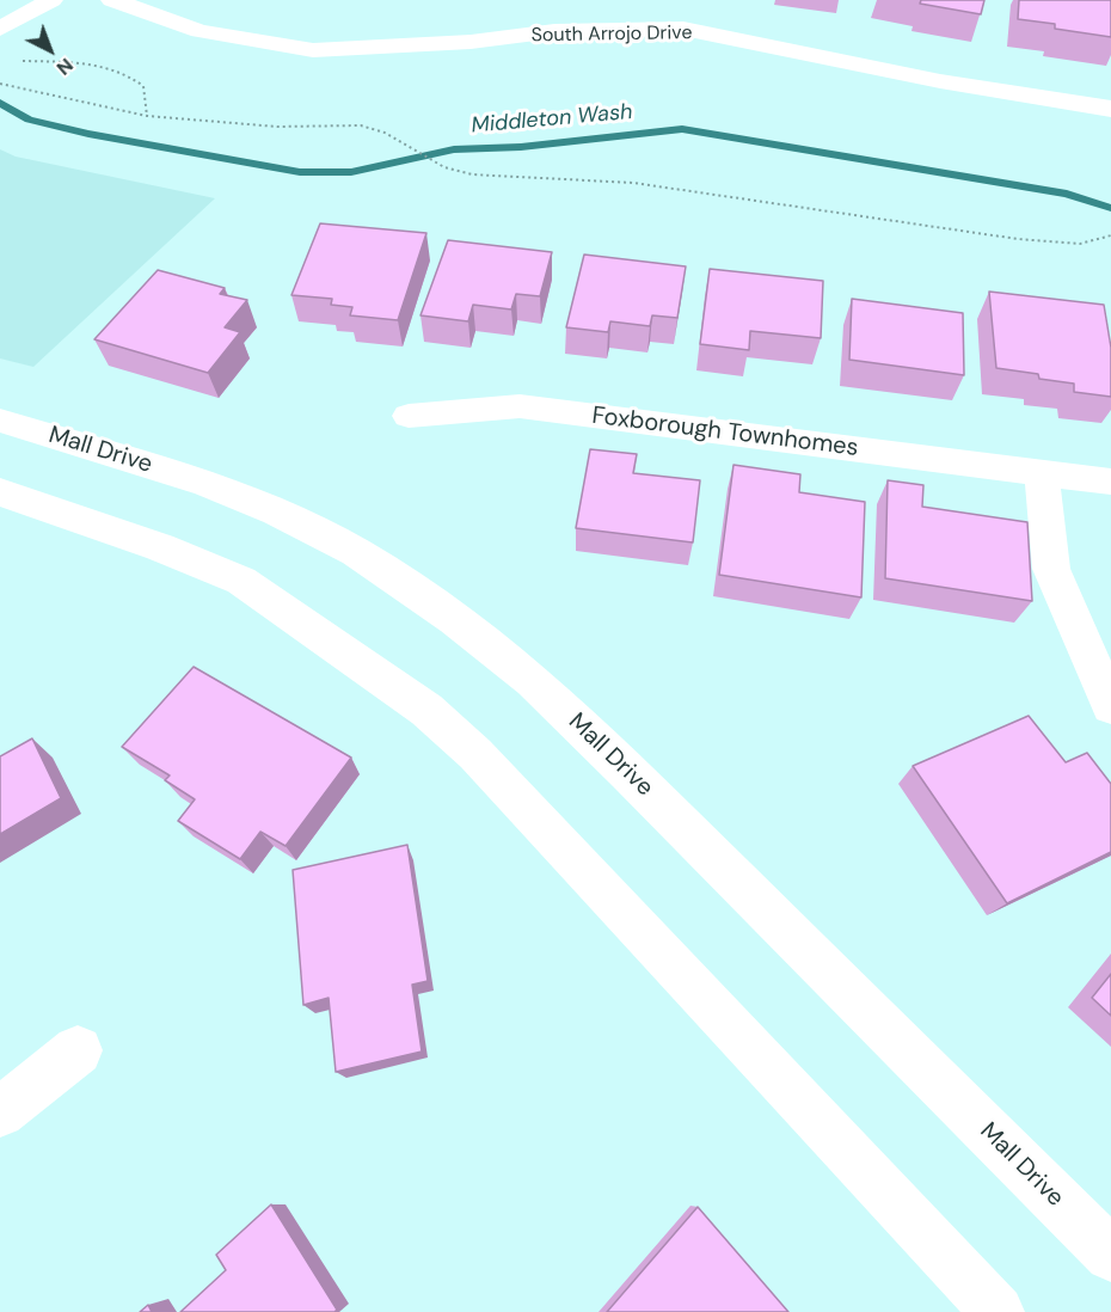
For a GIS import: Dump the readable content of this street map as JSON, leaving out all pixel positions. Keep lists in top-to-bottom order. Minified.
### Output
{"streets":{"street":["South Arrojo Drive","Foxborough Townhomes","Mall Drive"]},"water":["Middleton Wash"],"north":"bottom right"}
